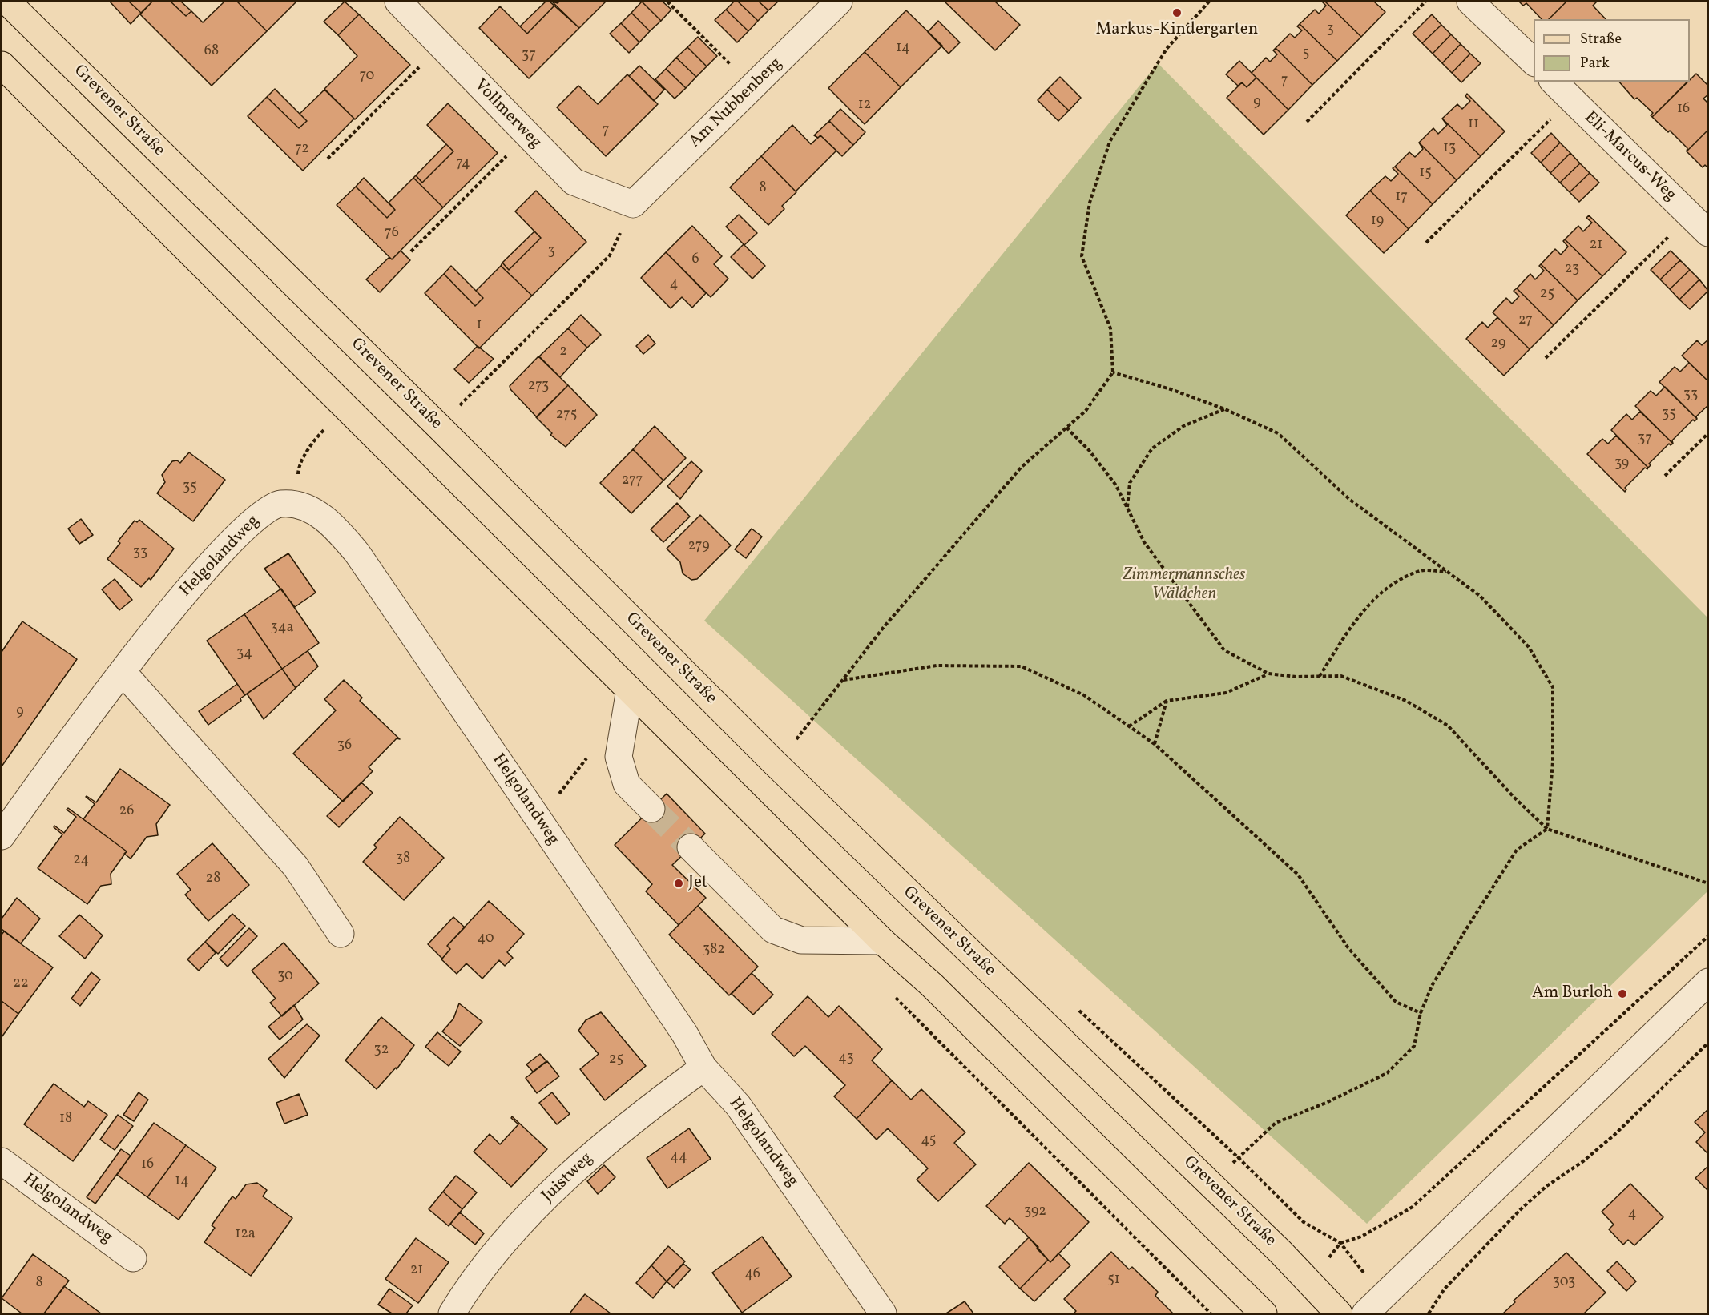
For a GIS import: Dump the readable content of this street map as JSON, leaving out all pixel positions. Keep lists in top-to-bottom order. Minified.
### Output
{"streets":{"main road":["Grevener Straße"],"street":["Am Nubbenberg","Vollmerweg","Eli-Marcus-Weg","Helgolandweg","Juistweg"]},"crossings":[["Am Nubbenberg","Vollmerweg"],["Helgolandweg","Juistweg"]],"parks":["Zimmermannsches Wäldchen"],"places":["Markus-Kindergarten","Jet","Am Burloh"],"house_numbers":["3","14","68","5","37","70","7","9","12","16","11","7","13","72","74","15","8","17","19","76","21","3","6","23","4","25","27","1","29","2","273","33","35","275","37","39","277","35","279","33","34a","34","9","36","26","38","24","28","40","382","30","22","32","43","25","18","45","44","16","14","392","4","12a","21","46","51","303","8"],"legend":["Straße","Park"]}
